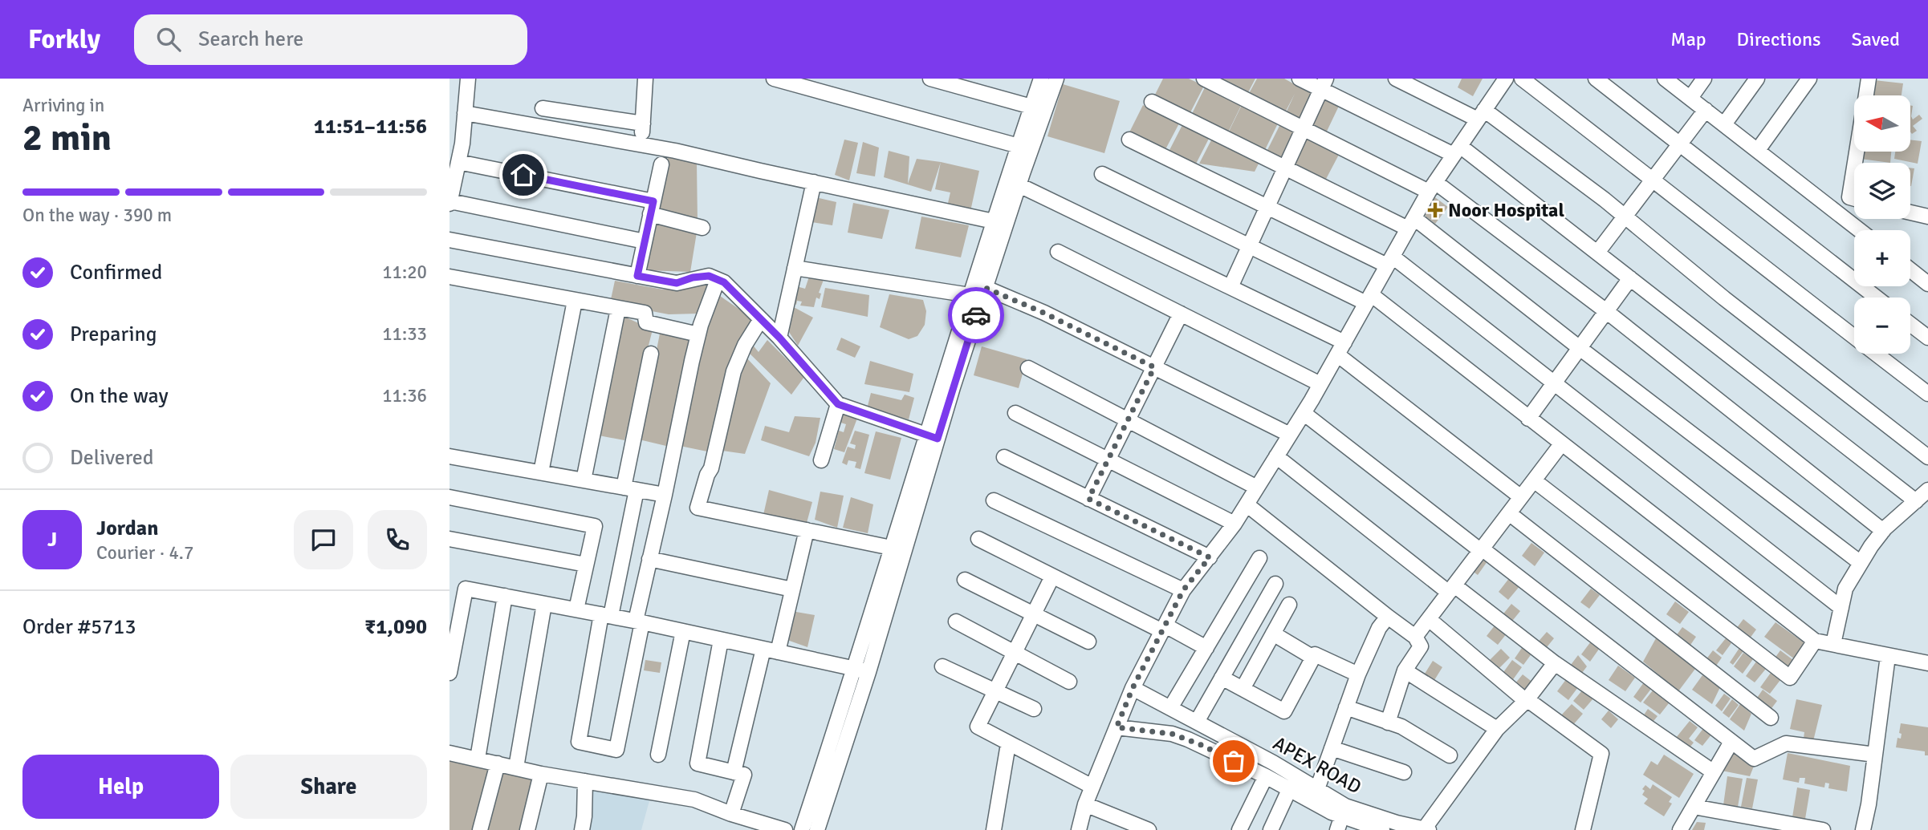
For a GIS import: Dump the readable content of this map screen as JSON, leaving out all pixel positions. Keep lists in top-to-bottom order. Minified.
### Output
{"streets":{"street":["APEX ROAD"]},"places":{"health":["Noor Hospital"]},"north":"left","page":{"header":"Forkly","search":"Search here","nav":["Map","Directions","Saved"],"heading":["2 min","Arriving in","11:51–11:56"],"panel":["Jordan","Courier · 4.7","Order #5713","₹1,090"],"map_buttons":["+","−"],"bar":"On the way · 390 m","list":[["Confirmed","11:20"],["Preparing","11:33"],["On the way","11:36"],"Delivered"],"round":"J","buttons":["Help","Share"]}}
